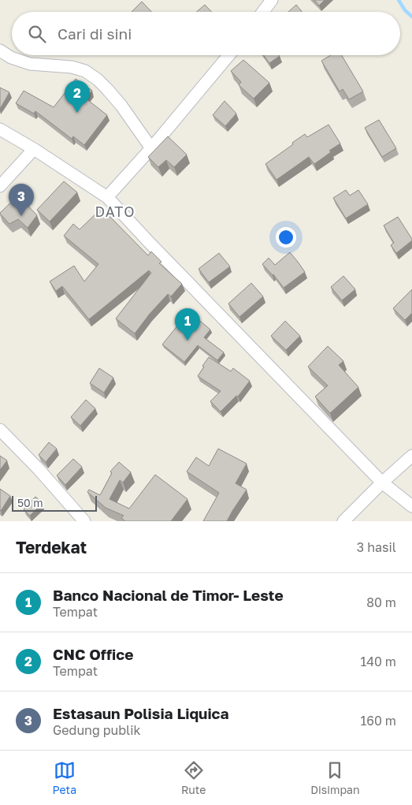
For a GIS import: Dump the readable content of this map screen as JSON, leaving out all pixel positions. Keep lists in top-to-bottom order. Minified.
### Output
{"districts":["DATO"],"scale_bar":"50 m","page":{"search":"Cari di sini","pins":["2","3","1"],"scale":"50 m","heading":["Terdekat","3 hasil"],"list":[{"mark":"1","name":"Banco Nacional de Timor- Leste","note":"Tempat","value":"80 m"},{"mark":"2","name":"CNC Office","note":"Tempat","value":"140 m"},{"mark":"3","name":"Estasaun Polisia Liquica","note":"Gedung publik","value":"160 m"}],"nav":["Peta","Rute","Disimpan"]}}
